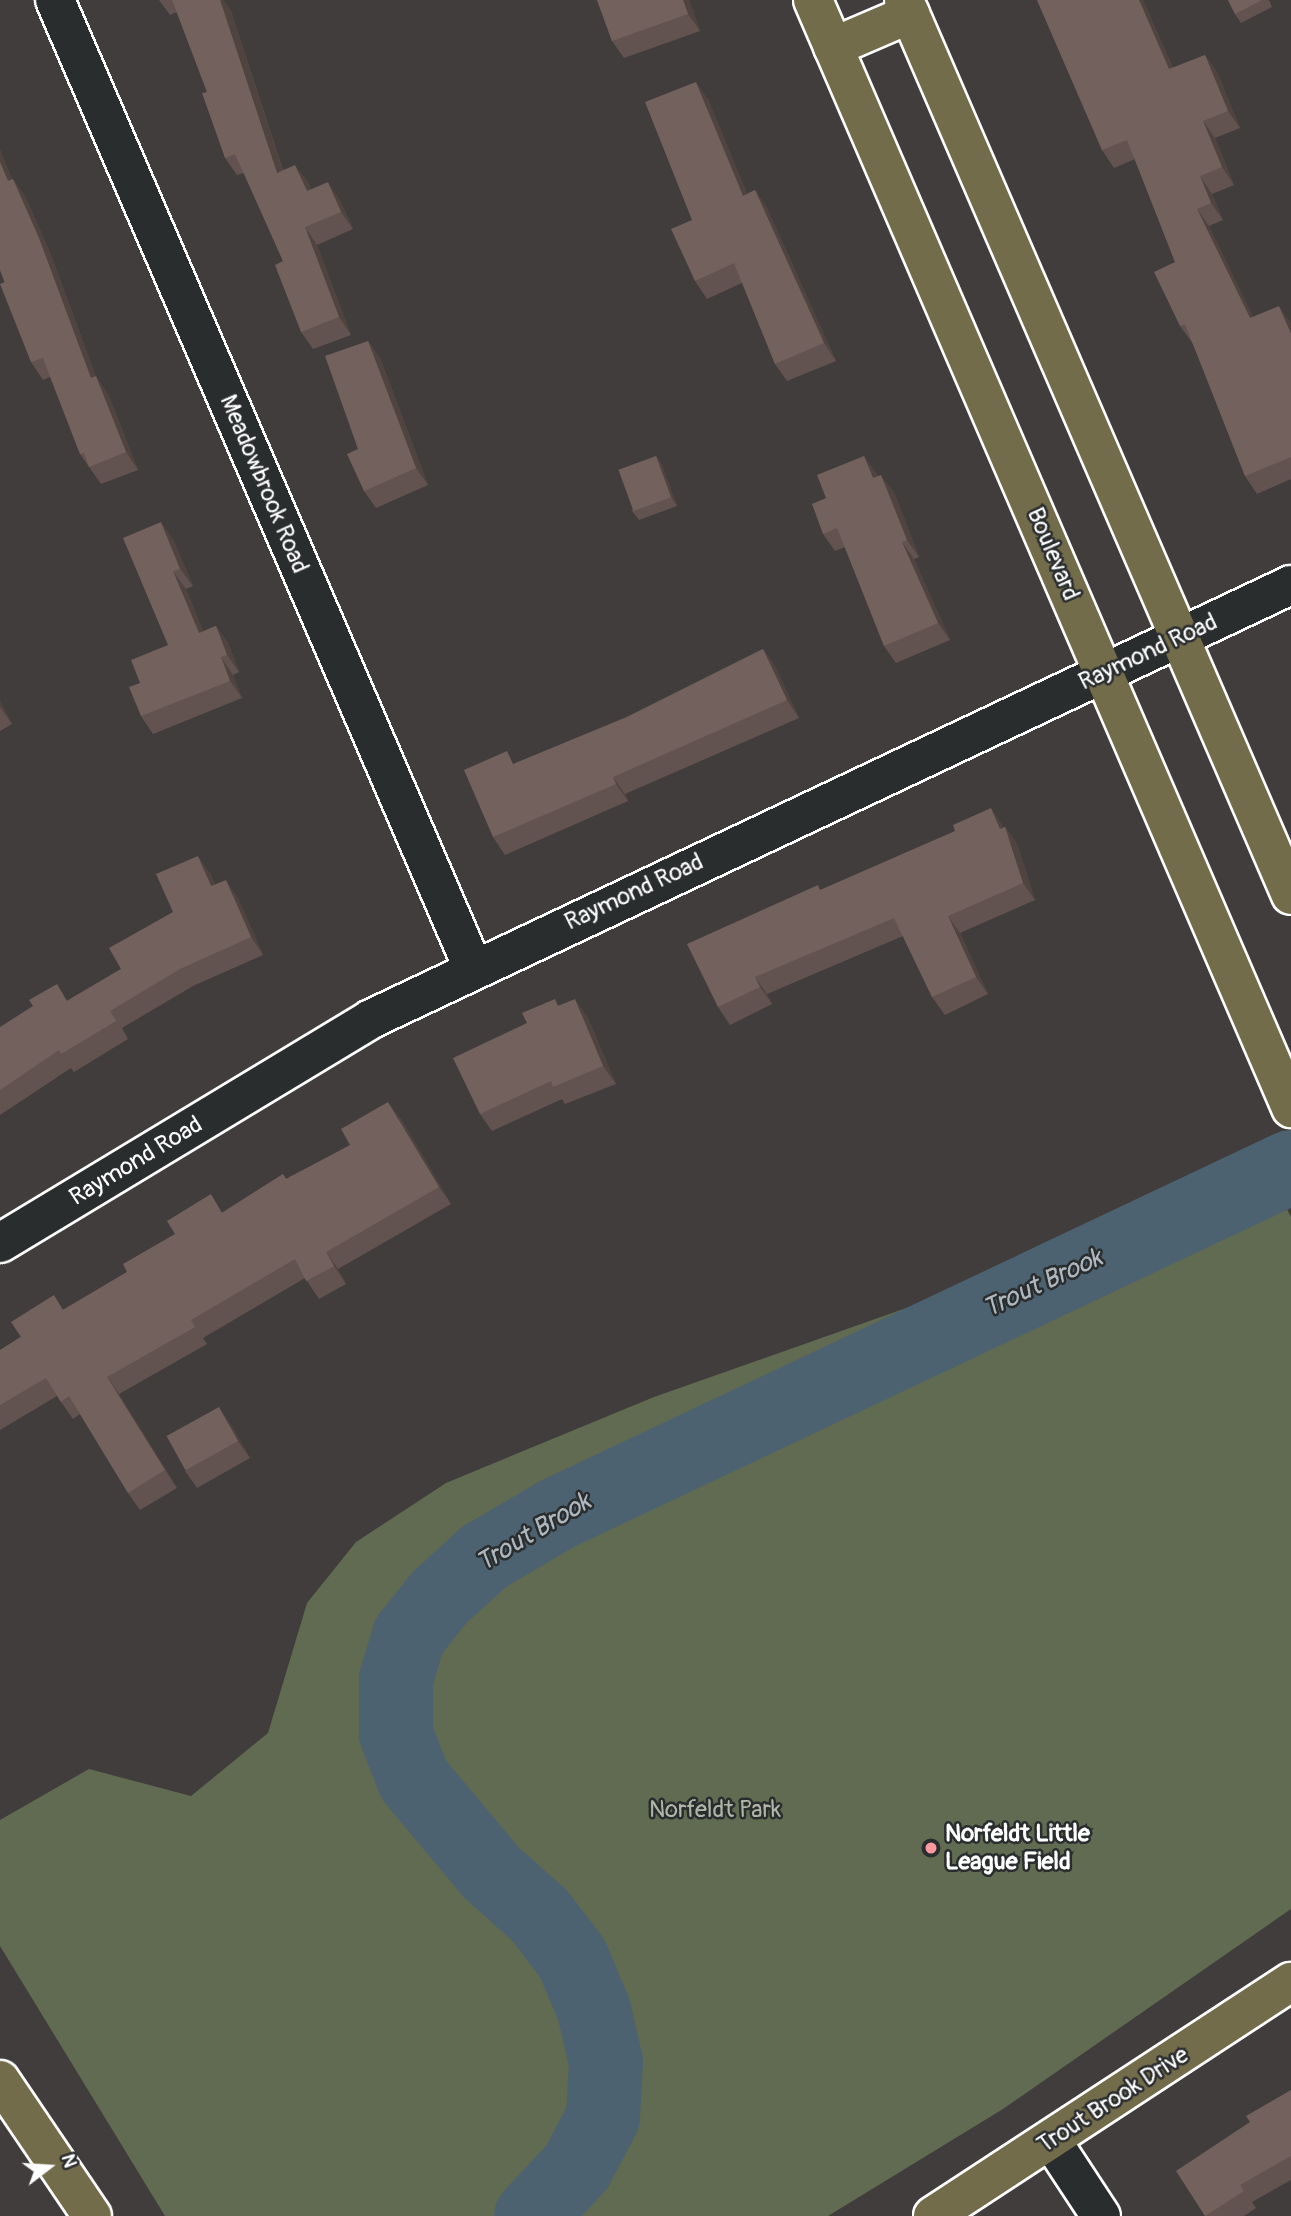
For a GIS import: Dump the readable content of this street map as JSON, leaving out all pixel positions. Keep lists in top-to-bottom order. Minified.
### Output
{"streets":{"main road":["Boulevard","Trout Brook Drive"],"street":["Meadowbrook Road","Raymond Road"]},"crossings":[["Meadowbrook Road","Raymond Road"],["Boulevard","Raymond Road"]],"water":["Trout Brook"],"parks":["Norfeldt Park"],"places":["Norfeldt Little League Field"],"north":"right"}
